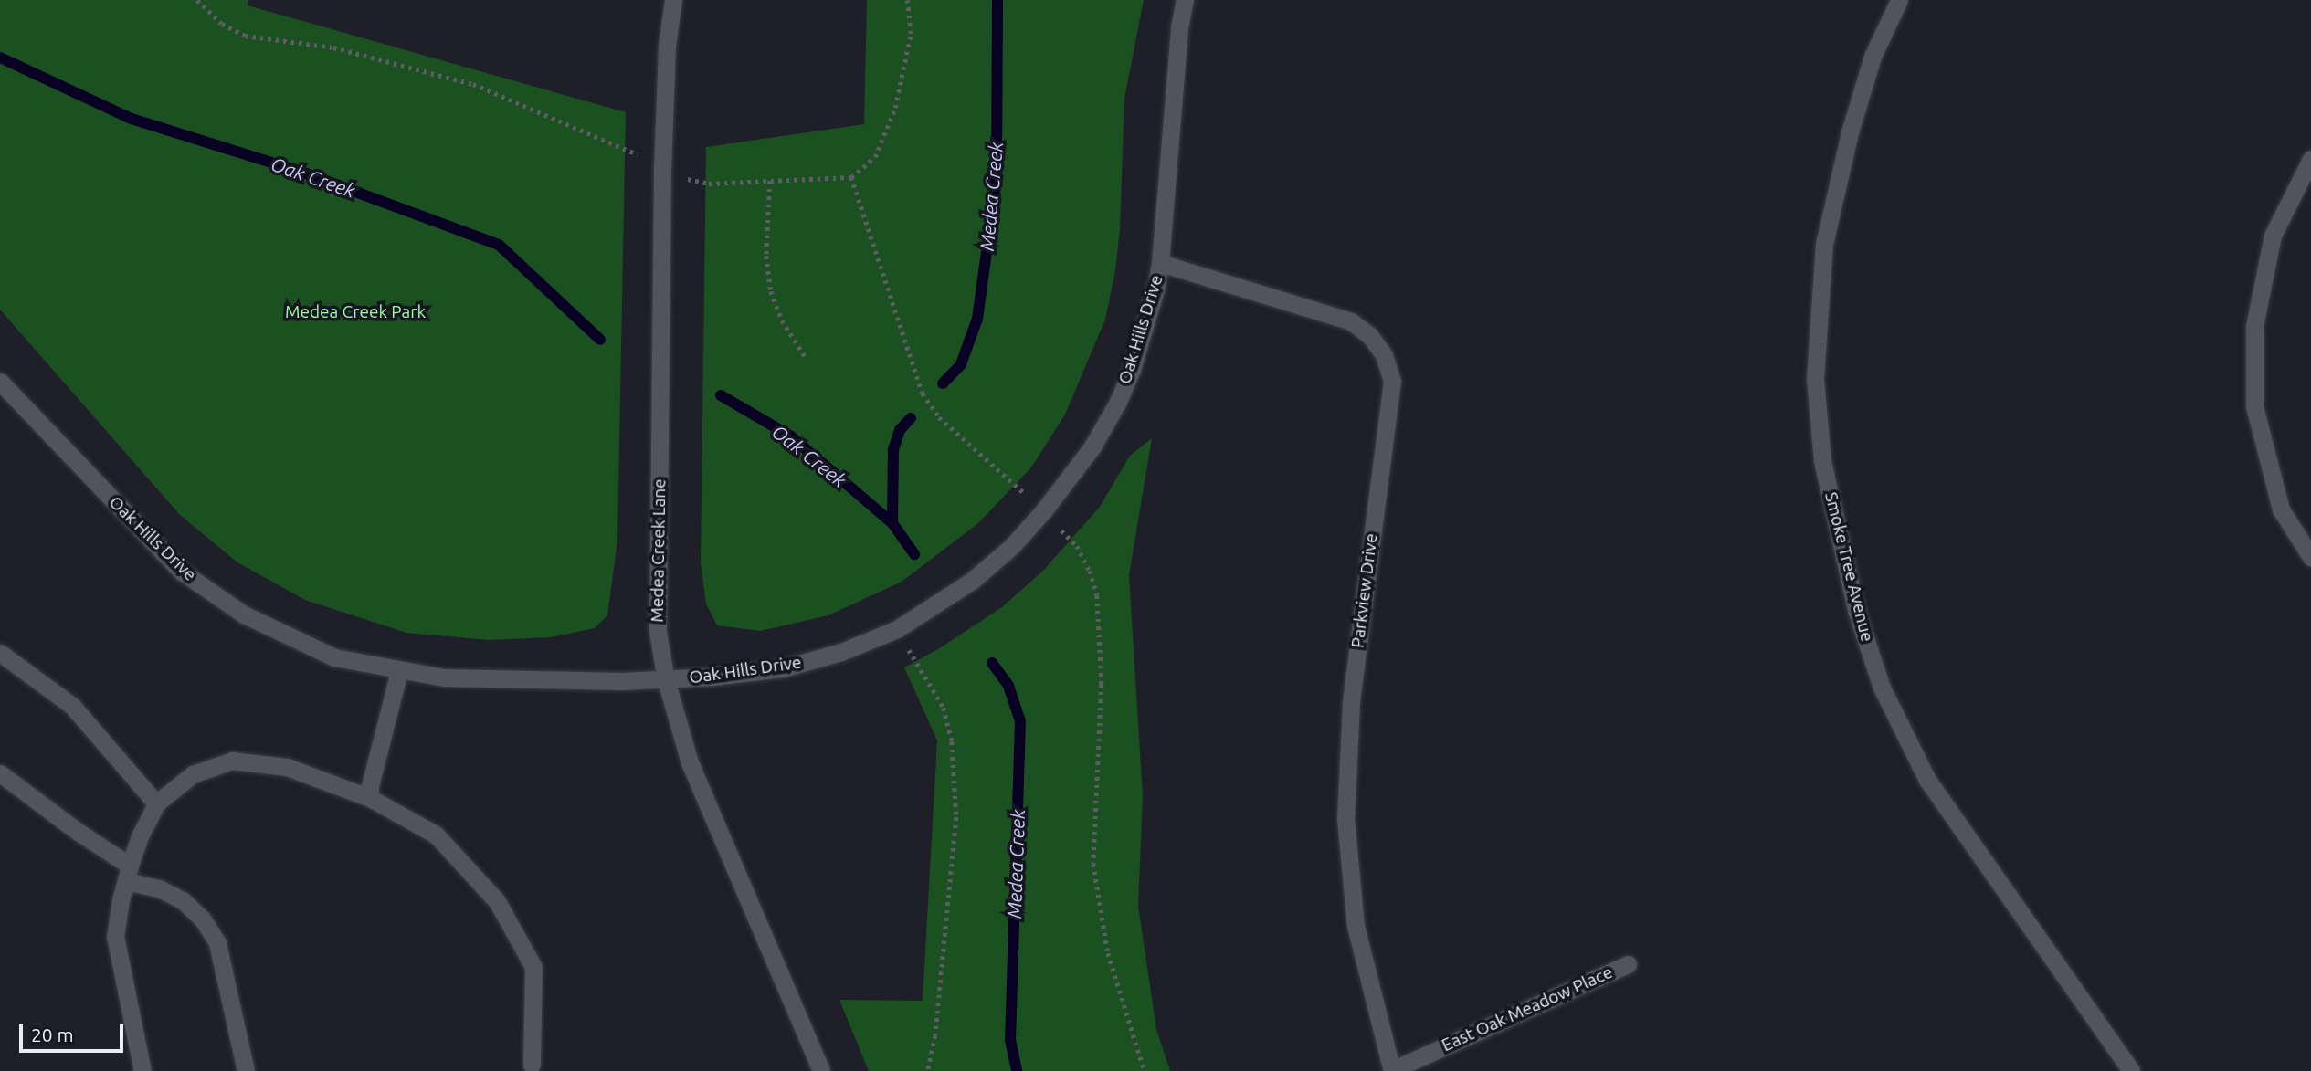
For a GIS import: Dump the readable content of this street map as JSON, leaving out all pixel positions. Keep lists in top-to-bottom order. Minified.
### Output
{"streets":{"street":["Oak Hills Drive","Medea Creek Lane","Smoke Tree Avenue","Parkview Drive","East Oak Meadow Place"]},"crossings":[["Oak Hills Drive","Medea Creek Lane"],["Oak Hills Drive","Parkview Drive"],["Parkview Drive","East Oak Meadow Place"]],"water":["Oak Creek","Medea Creek"],"parks":["Medea Creek Park"],"scale_bar":"20 m"}
